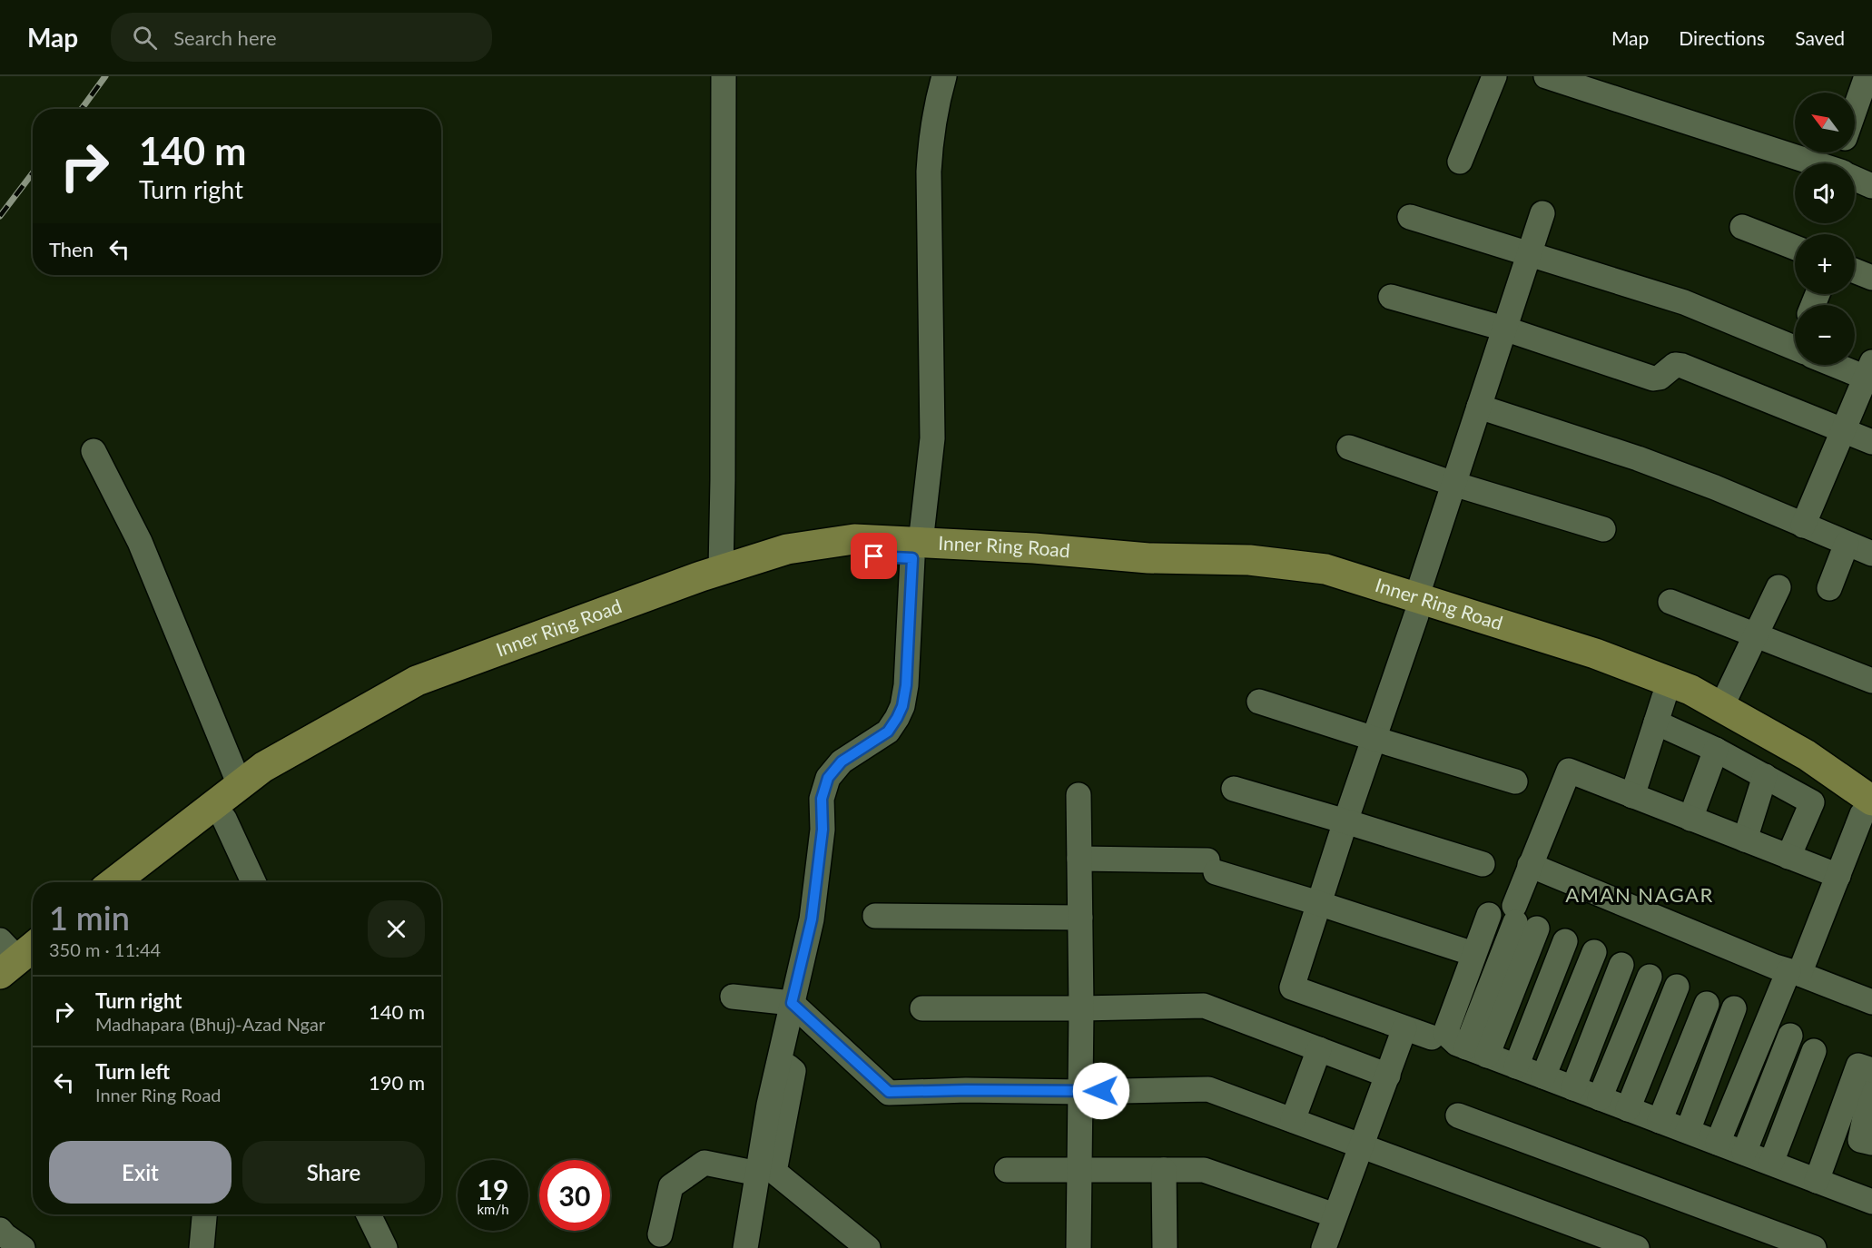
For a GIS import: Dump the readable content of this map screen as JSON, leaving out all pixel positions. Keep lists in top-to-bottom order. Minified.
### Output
{"streets":{"main road":["Inner Ring Road"]},"districts":["AMAN NAGAR"],"north":"top left","page":{"header":"Map","search":"Search here","nav":["Map","Directions","Saved"],"map_buttons":["+","−"],"turn":["140 m","Turn right"],"then":"Then","heading":["1 min","350 m · 11:44"],"list":[{"name":"Turn right","note":"Madhapara (Bhuj)-Azad Ngar","value":"140 m"},{"name":"Turn left","note":"Inner Ring Road","value":"190 m"}],"buttons":["Exit","Share"],"speed":"19 km/h","limit":"30"}}
